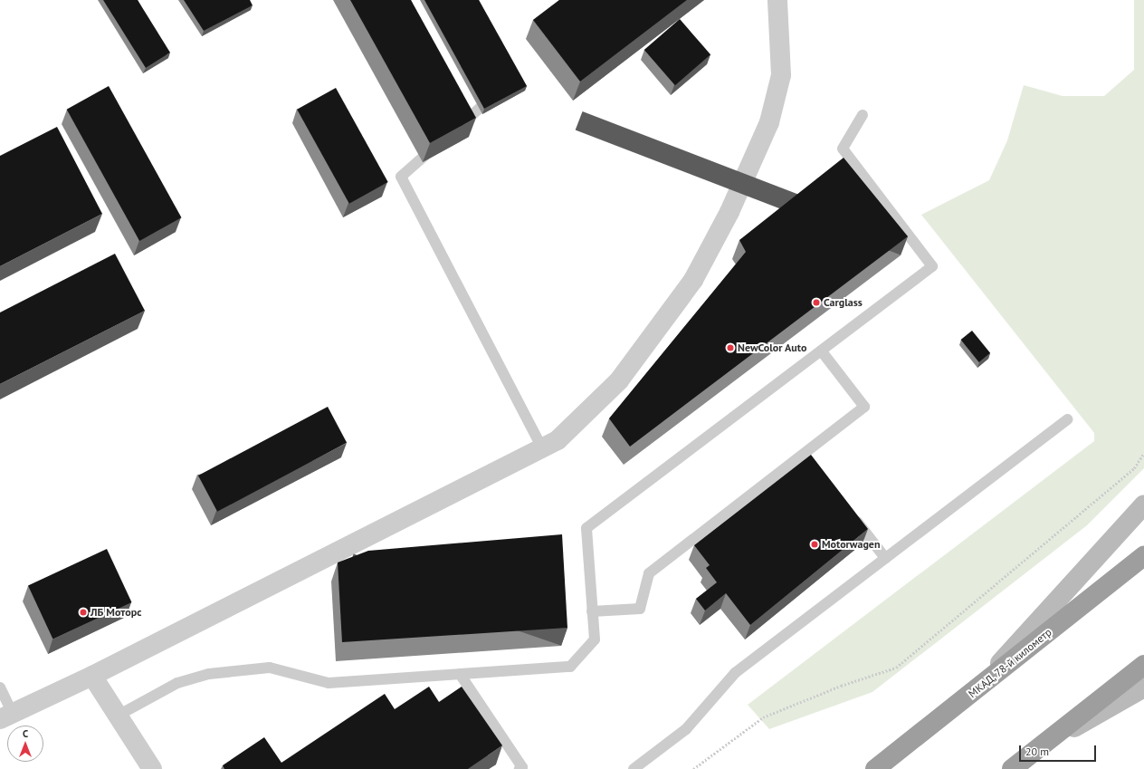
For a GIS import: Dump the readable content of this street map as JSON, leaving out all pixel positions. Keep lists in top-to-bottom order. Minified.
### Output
{"streets":{"highway":["МКАД, 78-й километр"]},"places":["Carglass","NewColor Auto","Motorwagen","ЛБ Моторс"],"scale_bar":"20 m","north":"top"}
